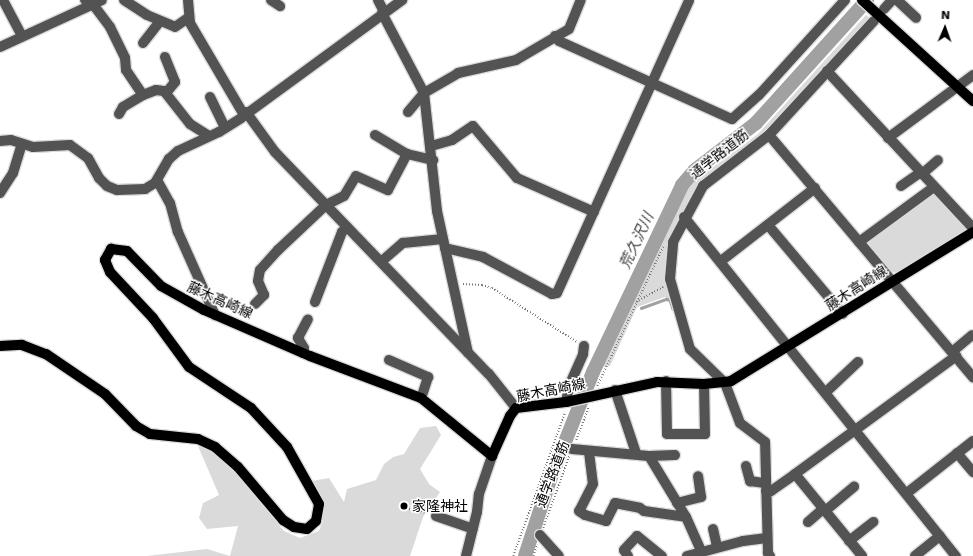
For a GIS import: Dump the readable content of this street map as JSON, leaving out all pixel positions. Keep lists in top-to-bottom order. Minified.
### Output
{"streets":{"main road":["藤木高崎線"],"path":["通学路道筋"]},"crossings":[["通学路道筋","藤木高崎線"]],"water":["荒久沢川"],"places":["家隆神社"],"north":"top"}
